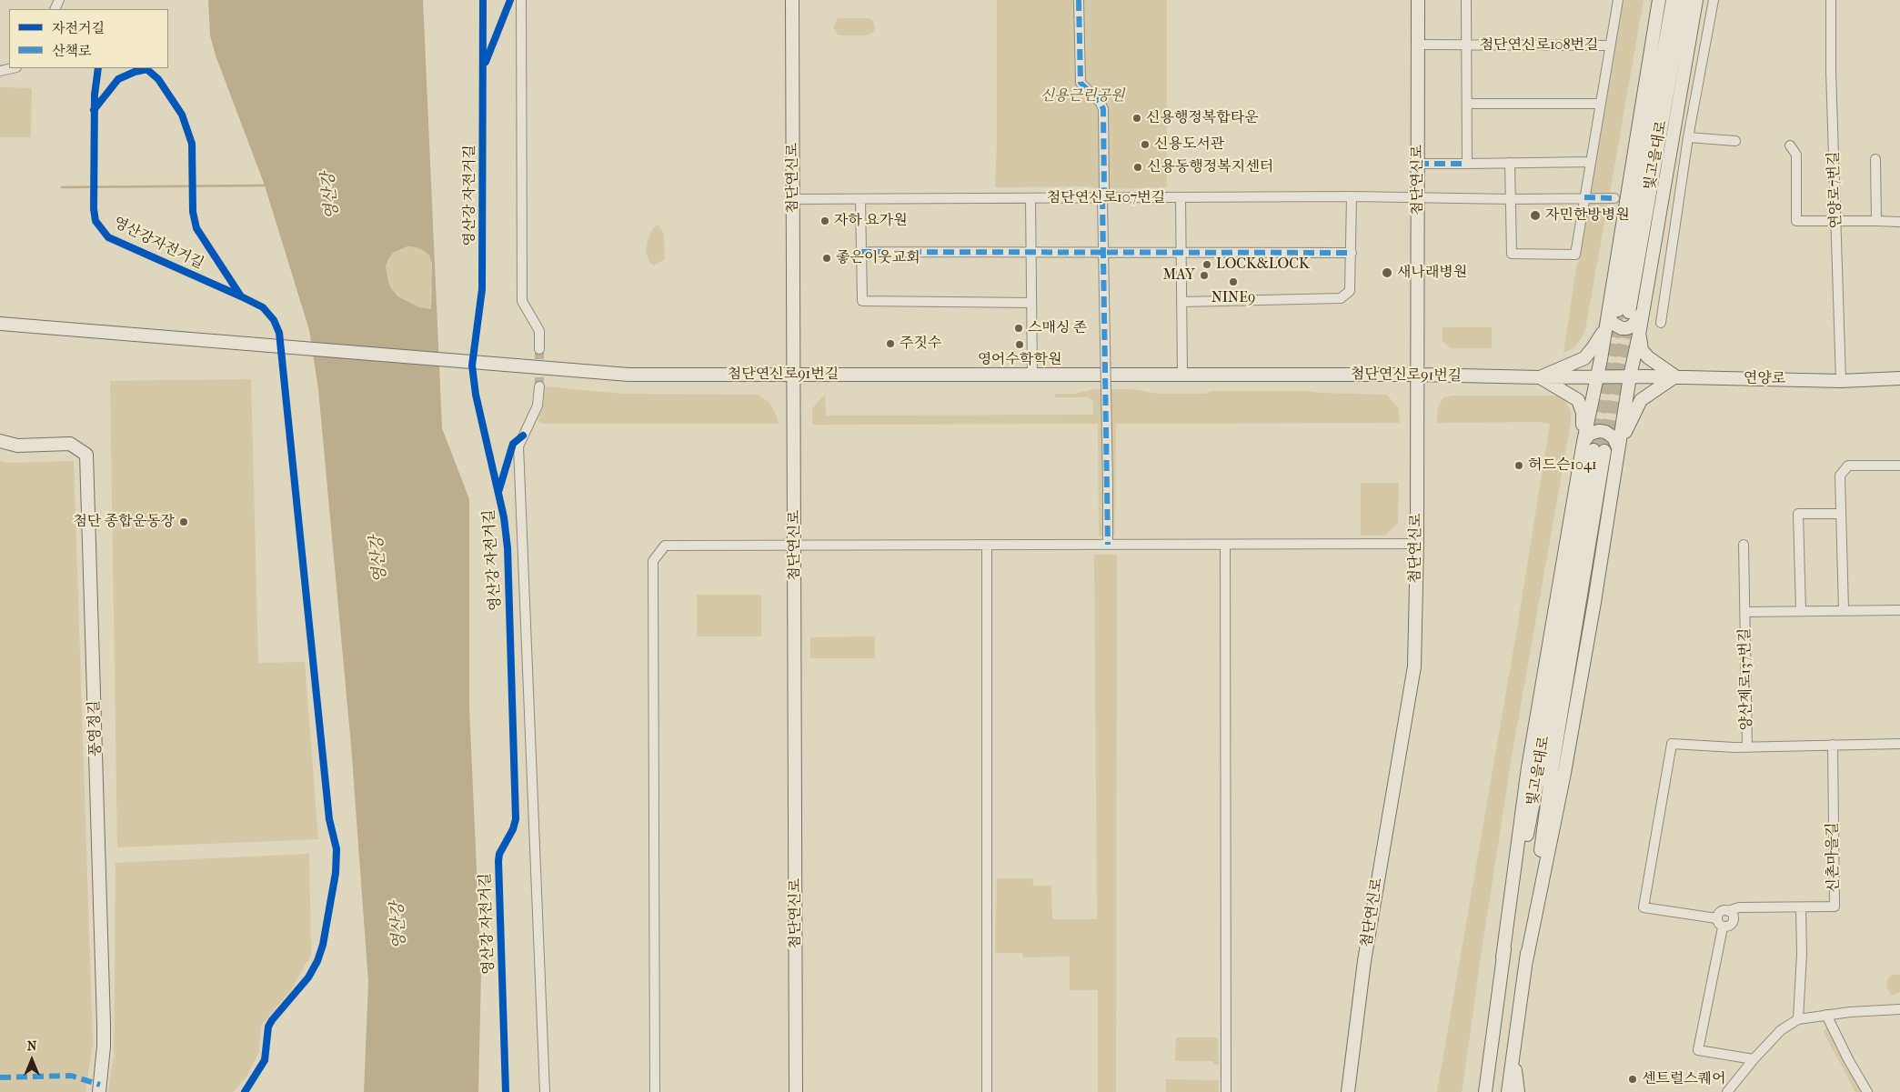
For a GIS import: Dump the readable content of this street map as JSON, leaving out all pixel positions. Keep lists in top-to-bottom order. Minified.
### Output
{"streets":{"street":["첨단연신로108번길","빛고을대로","첨단연신로","연양로7번길","첨단연신로107번길","첨단연신로91번길","연양로","양산제로137번길","풍영정길","신촌마을길"],"cycle path":["영산강 자전거길","영산강자전거길"]},"crossings":[["첨단연신로108번길","첨단연신로"],["첨단연신로","첨단연신로107번길"],["첨단연신로","첨단연신로91번길"],["연양로7번길","연양로"],["첨단연신로91번길","연양로"]],"water":["영산강"],"parks":["신용근린공원"],"places":["신용행정복합타운","신용도서관","신용동행정복지센터","자민한방병원","자하 요가원","좋은이웃교회","LOCK&LOCK","새나래병원","MAY","NINE9","스매싱 존","주짓수","영어수학학원","허드슨1041","첨단 종합운동장","센트럴스퀘어"],"legend":["자전거길","산책로"],"north":"top"}
